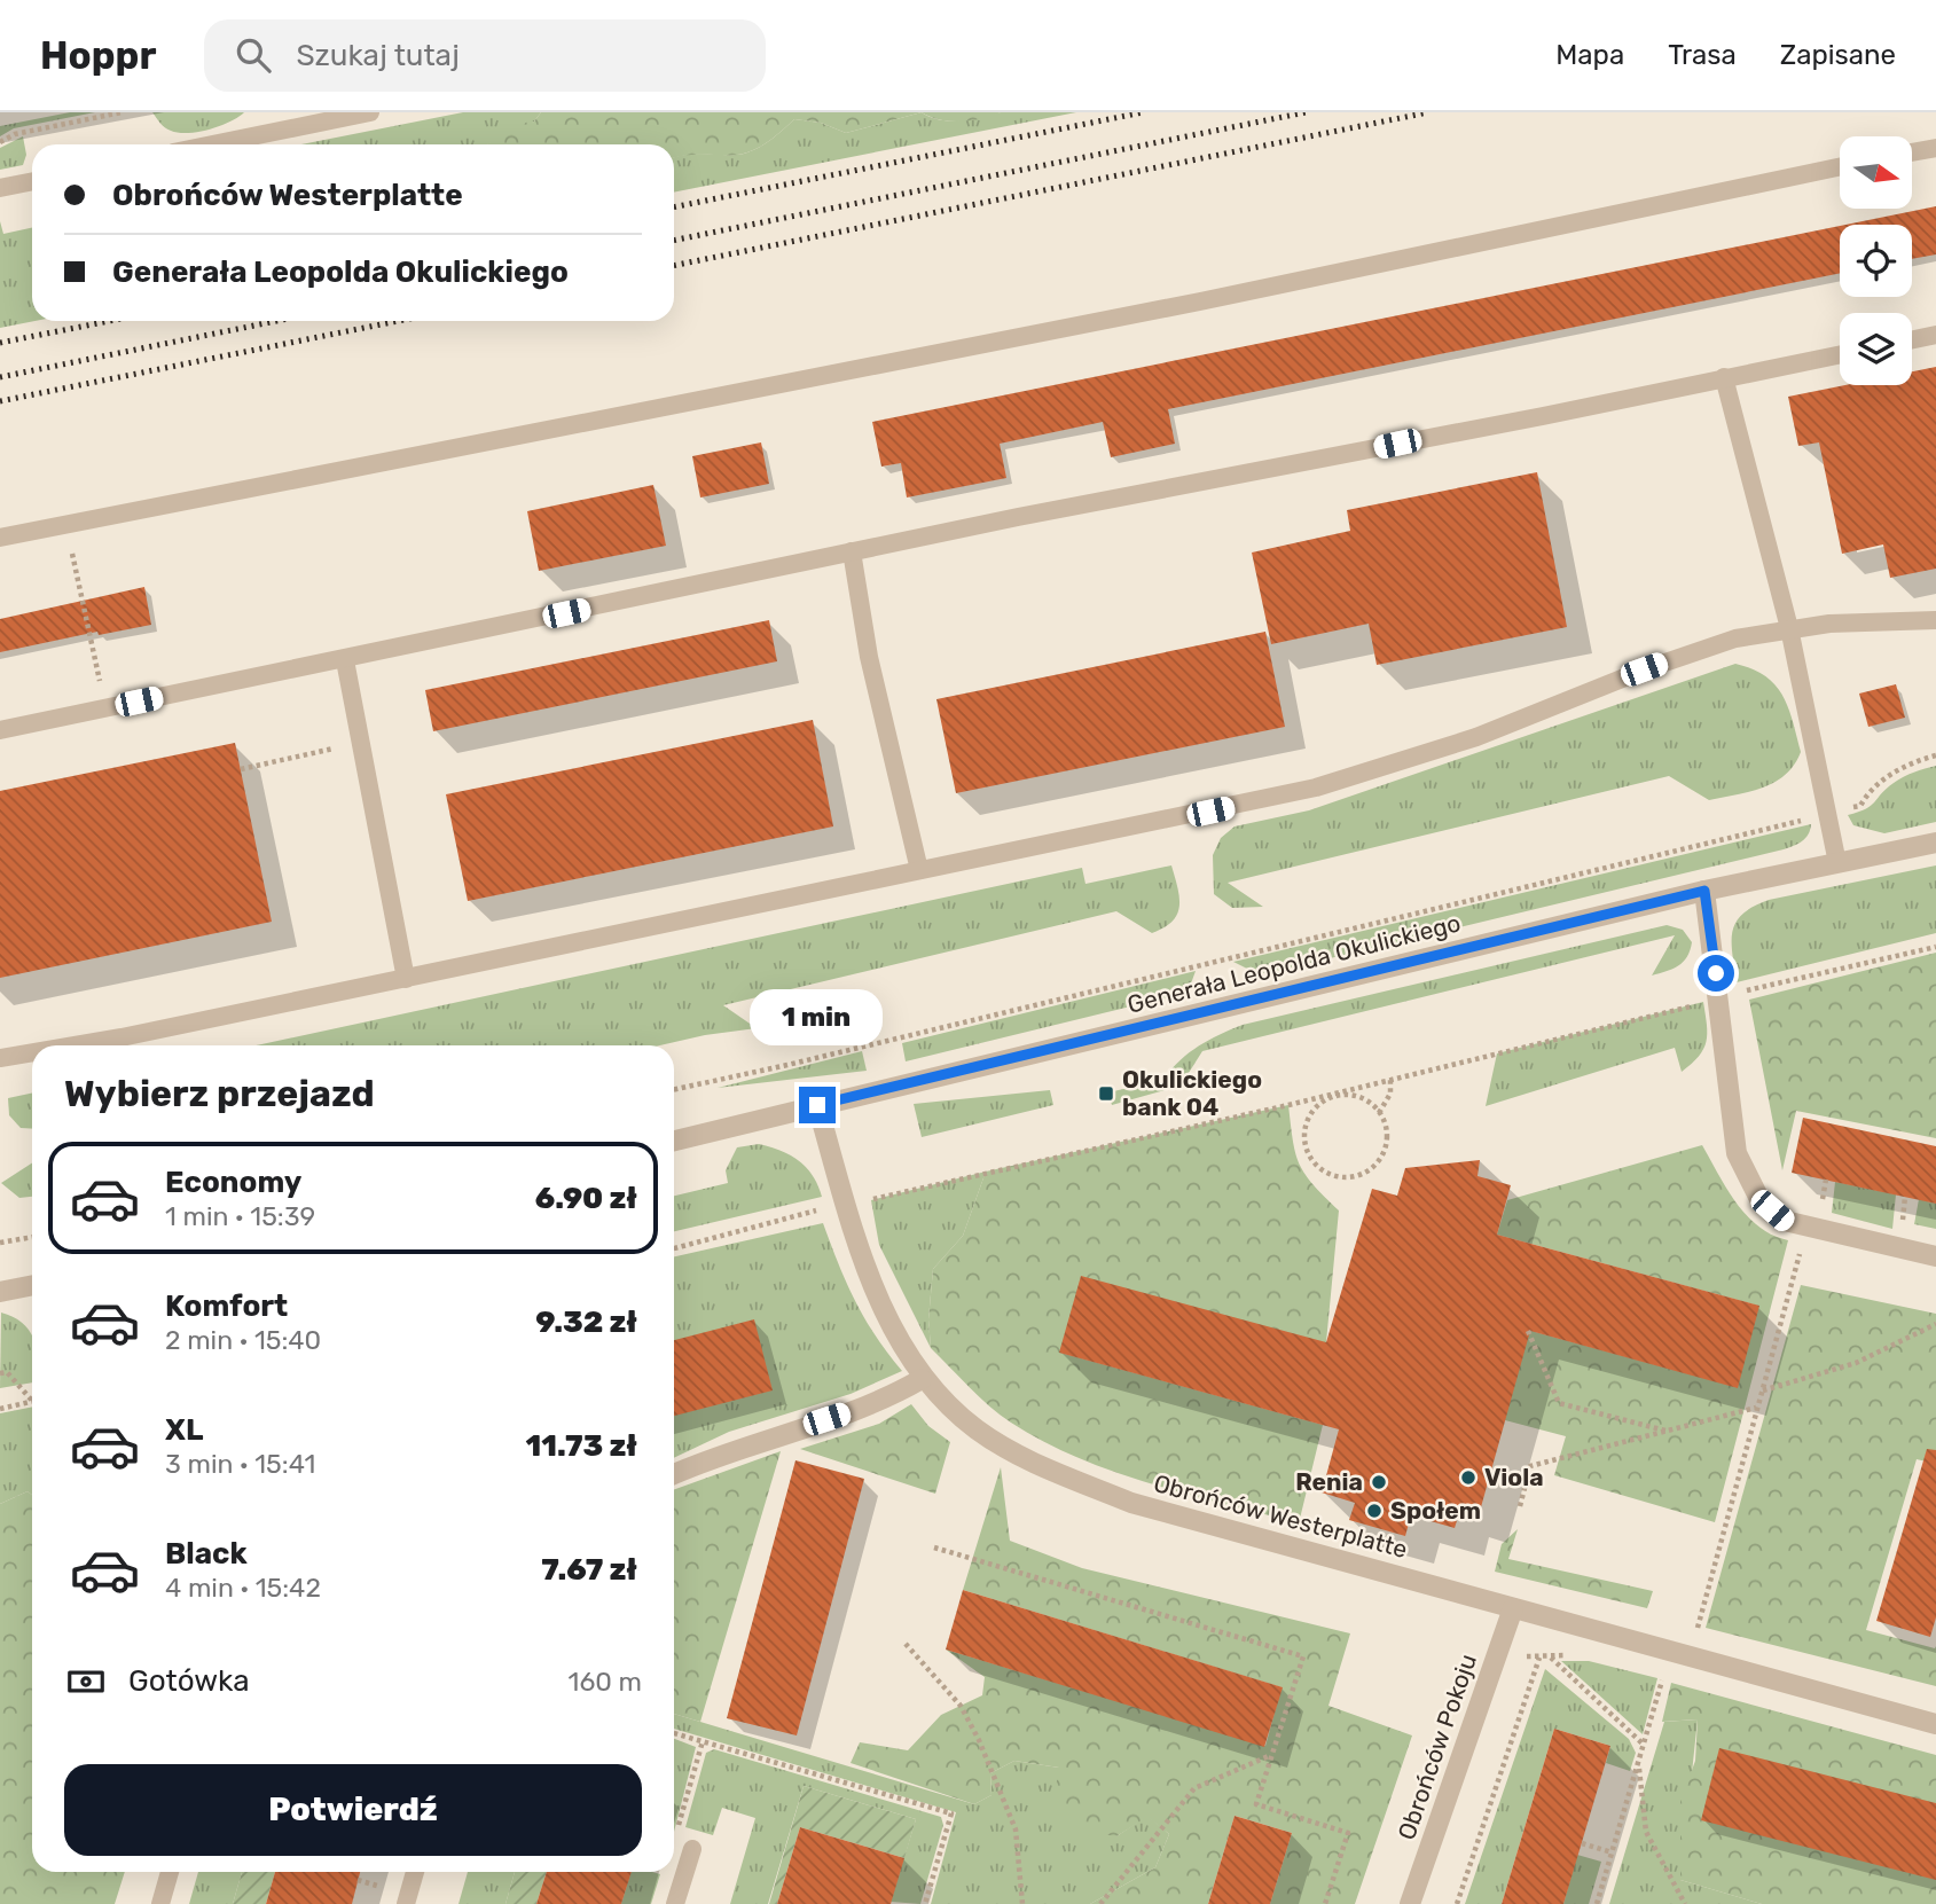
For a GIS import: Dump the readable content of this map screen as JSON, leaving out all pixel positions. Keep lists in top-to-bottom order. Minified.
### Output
{"streets":{"street":["Generała Leopolda Okulickiego","Obrońców Westerplatte","Obrońców Pokoju"]},"crossings":[["Generała Leopolda Okulickiego","Obrońców Westerplatte"],["Obrońców Westerplatte","Obrońców Pokoju"]],"places":{"transit":["Okulickiego bank 04"],"other":["Viola","Renia","Społem"]},"north":"right","page":{"header":"Hoppr","search":"Szukaj tutaj","nav":["Mapa","Trasa","Zapisane"],"banner":["Obrońców Westerplatte","Generała Leopolda Okulickiego"],"bubble":"1 min","heading":"Wybierz przejazd","list":[{"name":"Economy","note":"1 min · 15:39","value":"6.90 zł"},{"name":"Komfort","note":"2 min · 15:40","value":"9.32 zł"},{"name":"XL","note":"3 min · 15:41","value":"11.73 zł"},{"name":"Black","note":"4 min · 15:42","value":"7.67 zł"}],"pay":["Gotówka","160 m"],"buttons":"Potwierdź"}}
